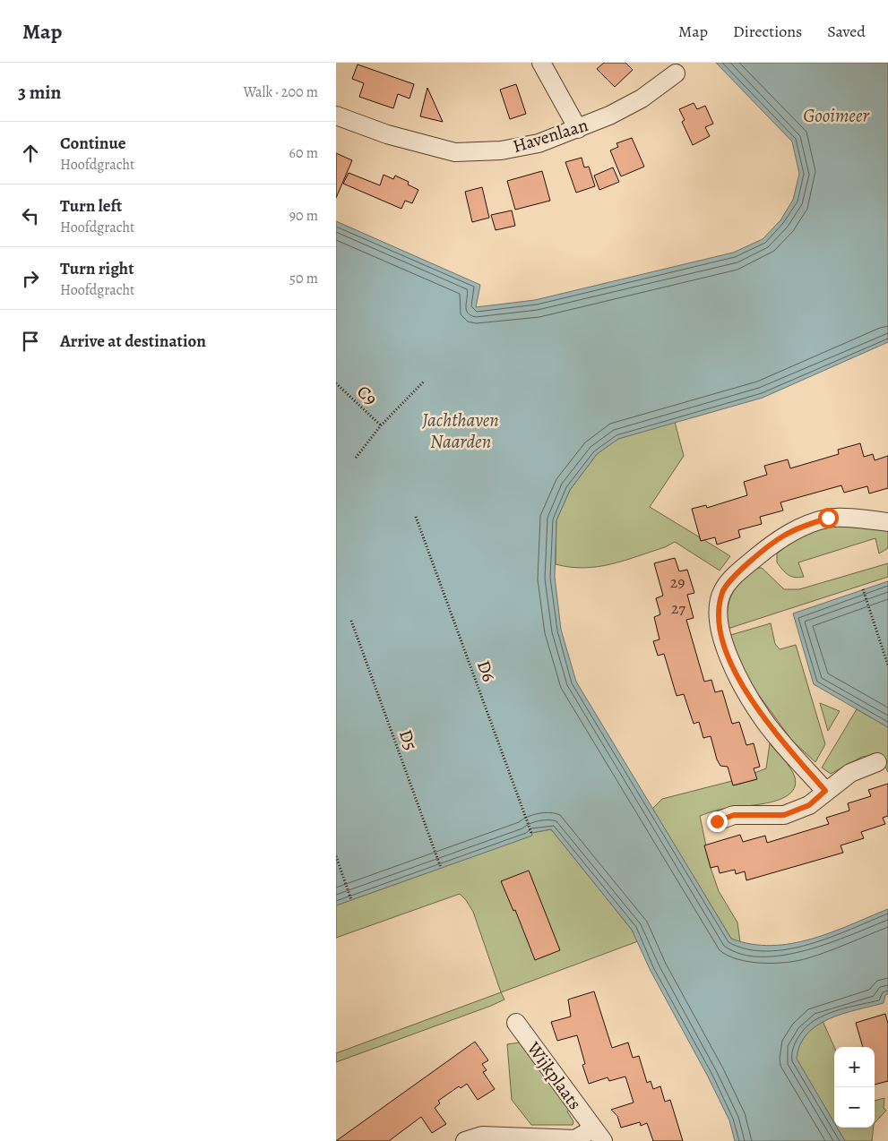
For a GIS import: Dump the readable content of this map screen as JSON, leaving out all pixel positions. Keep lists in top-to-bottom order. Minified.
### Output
{"streets":{"street":["Havenlaan","Wijkplaats"],"path":["C9","D6","D5"]},"water":["Gooimeer","Jachthaven Naarden"],"house_numbers":["29","27"],"page":{"header":"Map","nav":["Map","Directions","Saved"],"heading":["3 min","Walk · 200 m"],"list":[["Continue","Hoofdgracht","60 m"],["Turn left","Hoofdgracht","90 m"],["Turn right","Hoofdgracht","50 m"],"Arrive at destination"],"map_buttons":["+","−"]}}
